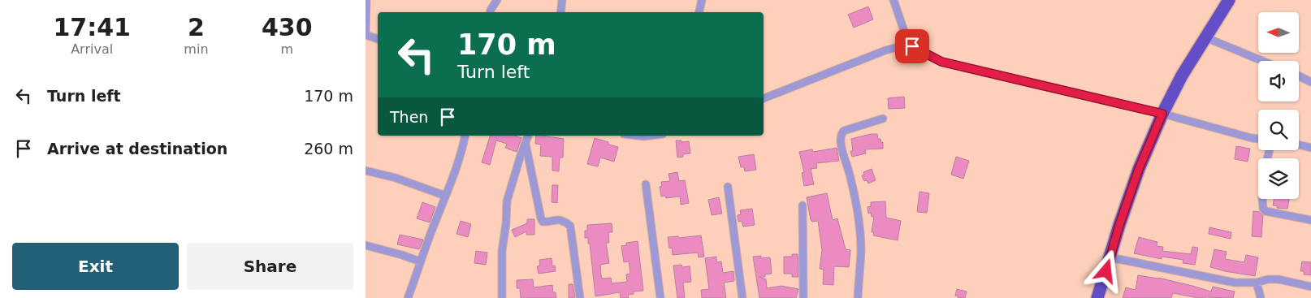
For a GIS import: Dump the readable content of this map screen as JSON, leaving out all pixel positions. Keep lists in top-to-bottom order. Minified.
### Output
{"north":"left","page":{"eta":["17:41","Arrival","2","min","430","m"],"turn":["170 m","Turn left"],"list":[{"name":"Turn left","value":"170 m"},{"name":"Arrive at destination","value":"260 m"}],"then":"Then","buttons":["Exit","Share"]}}
